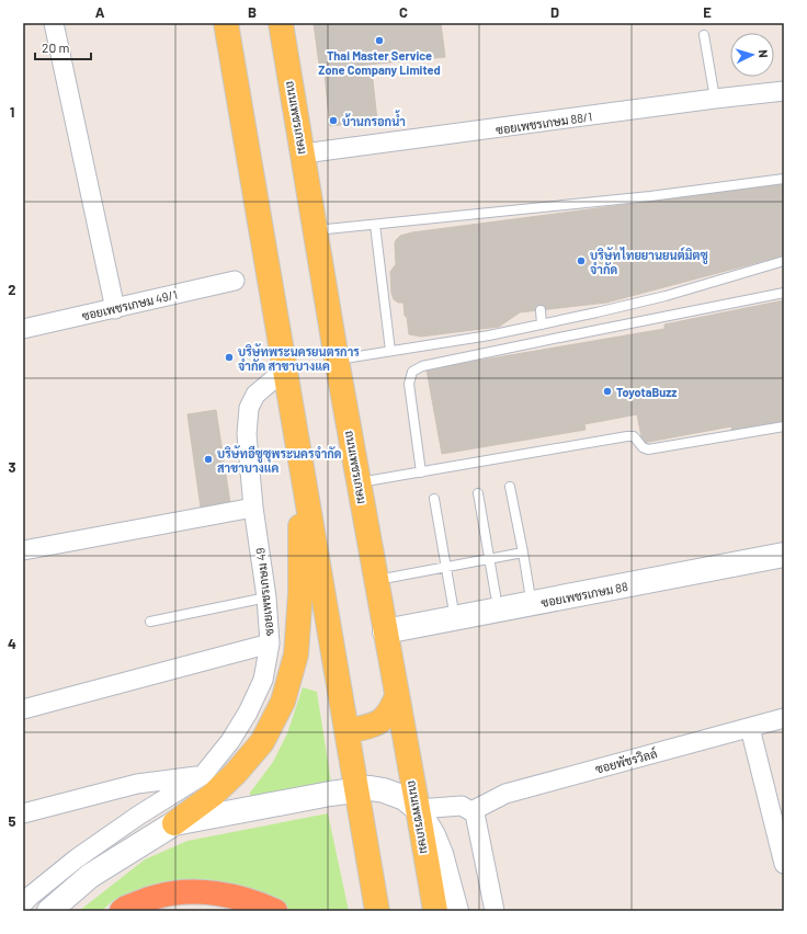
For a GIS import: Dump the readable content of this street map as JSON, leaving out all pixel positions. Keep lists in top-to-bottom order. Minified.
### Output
{"streets":{"main road":["ถนนเพชรเกษม","ซอยเพชรเกษม 88"],"street":["ซอยเพชรเกษม 88/1","ซอยเพชรเกษม 49/1","ซอยเพชรเกษม 49","ซอยพัชรวิลล์"]},"crossings":[["ถนนเพชรเกษม","ซอยเพชรเกษม 88/1"],["ถนนเพชรเกษม","ซอยเพชรเกษม 88"]],"places":["Thai Master Service Zone Company Limited","บ้านกรอกน้ำ","บริษัทไทยยานยนต์มิตซู จำกัด","บริษัทพระนครยนตรการ จำกัด สาขาบางแค","ToyotaBuzz","บริษัทอีซูซุพระนครจำกัด สาขาบางแค"],"scale_bar":"20 m","north":"right","grid":{"columns":["A","B","C","D","E"],"rows":["1","2","3","4","5"]}}
